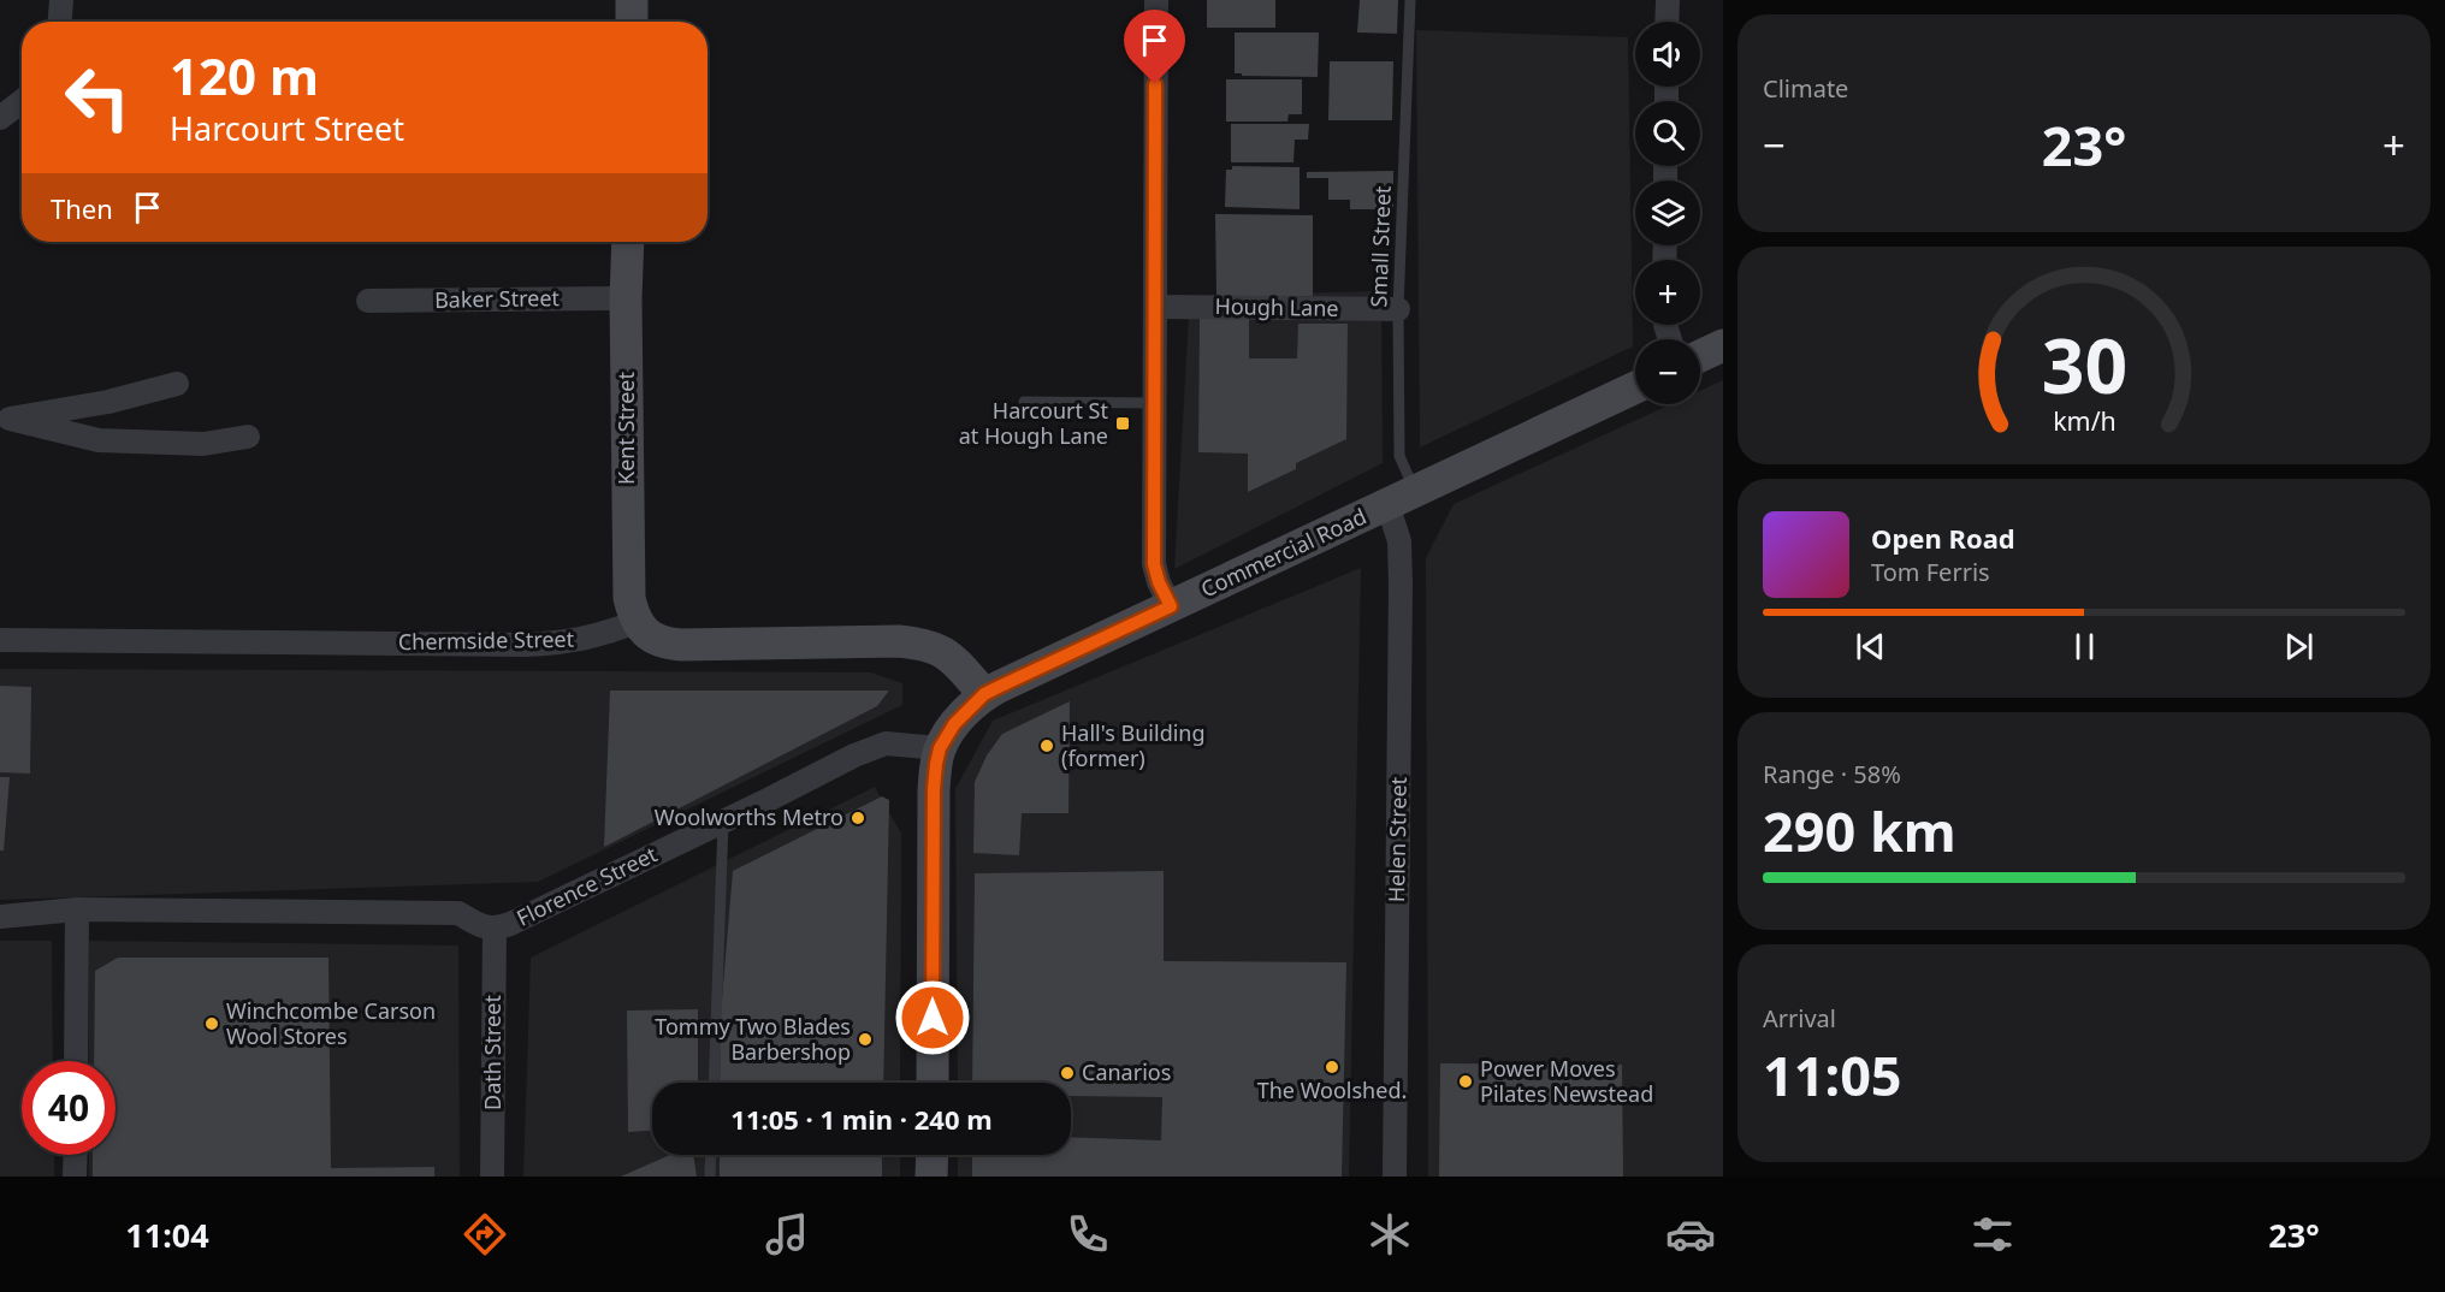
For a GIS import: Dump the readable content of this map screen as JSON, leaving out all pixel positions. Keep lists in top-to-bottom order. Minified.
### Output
{"streets":{"street":["Baker Street","Hough Lane","Kent Street","Commercial Road","Chermside Street","Helen Street","Florence Street","Dath Street"],"lane":["Small Street"]},"crossings":[["Small Street","Hough Lane"],["Small Street","Commercial Road"],["Small Street","Helen Street"],["Baker Street","Kent Street"],["Kent Street","Chermside Street"],["Commercial Road","Helen Street"],["Commercial Road","Florence Street"],["Florence Street","Dath Street"]],"places":{"transit":["Harcourt St at Hough Lane"],"other":["Hall's Building (former)","Woolworths Metro","Winchcombe Carson Wool Stores","Tommy Two Blades Barbershop","The Woolshed.","Canarios","Power Moves Pilates Newstead"]},"page":{"tile":["Climate",["Range · 58%","290 km"],["Arrival","11:05"]],"map_buttons":["+","−"],"turn":["120 m","Harcourt Street"],"heat":["−","23°","+"],"then":"Then","song":["Open Road","Tom Ferris"],"limit":"40","trip":"11:05 · 1 min · 240 m","tabs":["11:04","23°"],"gauge":["30","km/h"]}}
